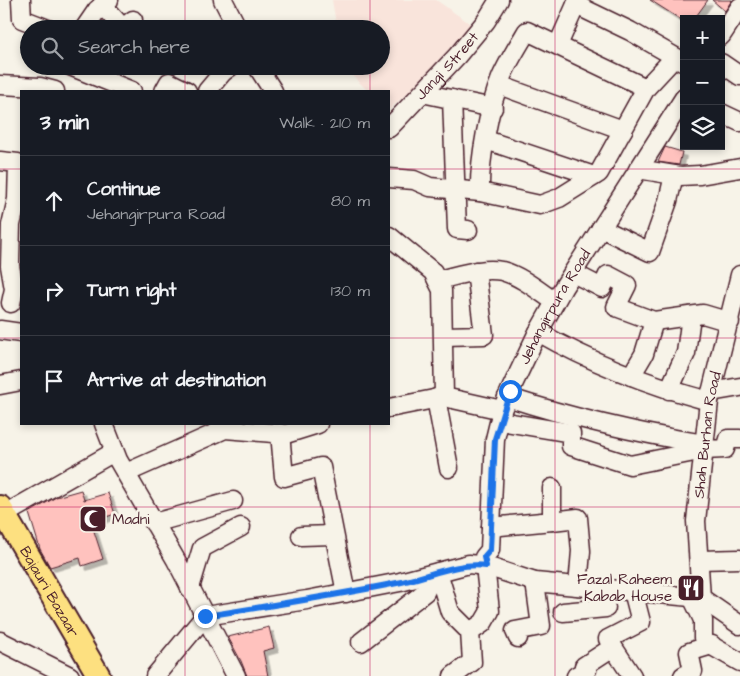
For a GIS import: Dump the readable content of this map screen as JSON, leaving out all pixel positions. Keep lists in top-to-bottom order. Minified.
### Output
{"streets":{"main road":["Bajauri Bazaar"],"street":["Jangi Street","Jehangirpura Road","Shah Burhan Road"]},"places":{"mosque":["Madni"],"restaurant":["Fazal Raheem Kabab House"]},"page":{"map_buttons":["+","−"],"search":"Search here","heading":["3 min","Walk · 210 m"],"list":[["Continue","Jehangirpura Road","80 m"],["Turn right","130 m"],"Arrive at destination"]}}
